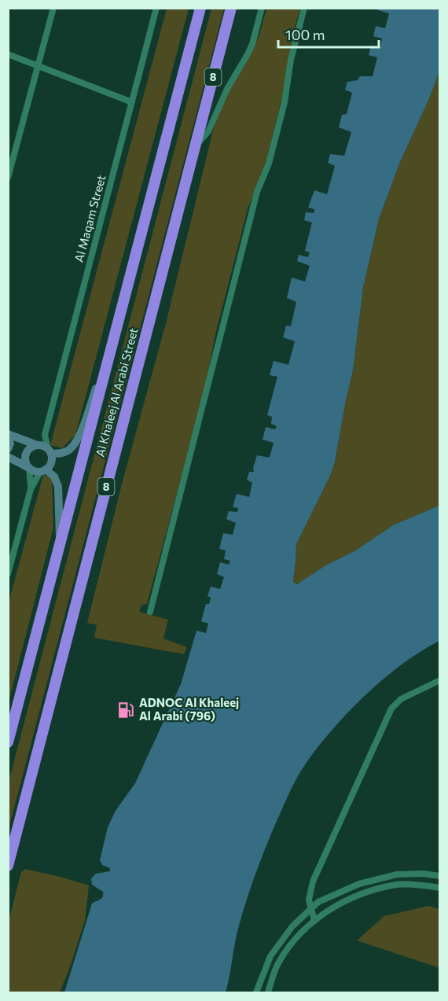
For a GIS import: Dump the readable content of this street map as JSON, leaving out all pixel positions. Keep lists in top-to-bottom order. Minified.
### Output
{"streets":{"highway":["8","Al Khaleej Al Arabi Street"],"street":["Al Maqam Street"]},"places":{"fuel station":["ADNOC Al Khaleej Al Arabi (796)"]},"scale_bar":"100 m"}
